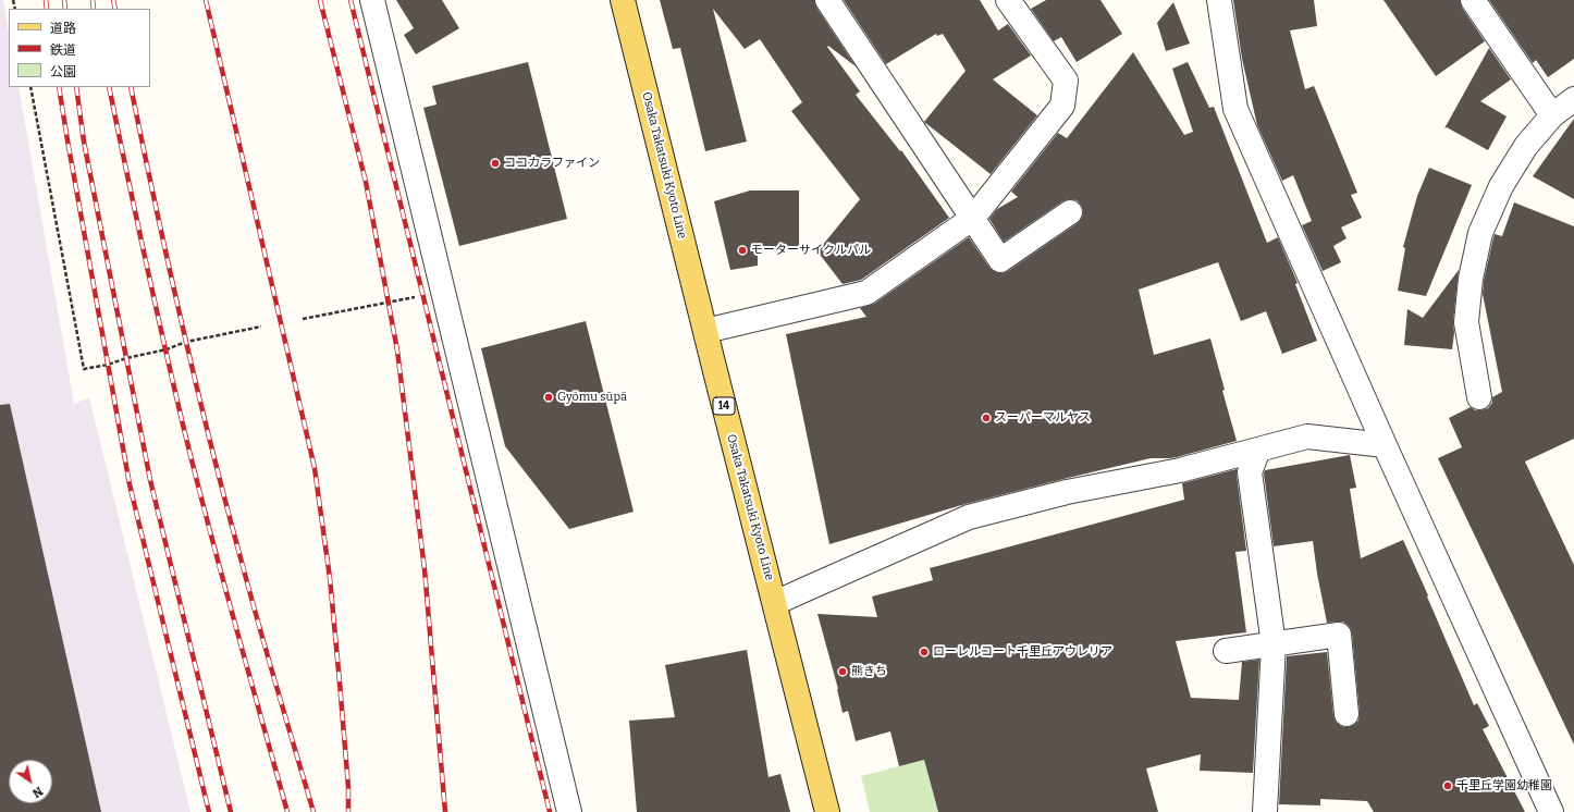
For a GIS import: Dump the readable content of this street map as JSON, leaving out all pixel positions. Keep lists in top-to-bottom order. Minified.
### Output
{"streets":{"main road":["Osaka Takatsuki Kyoto Line","14"]},"places":["ココカラファイン","モーターサイクルパル","Gyōmu sūpā","スーパーマルヤス","ローレルコート千里丘アウレリア","熊きち","千里丘学園幼稚園"],"legend":["道路","鉄道","公園"],"north":"bottom right"}
